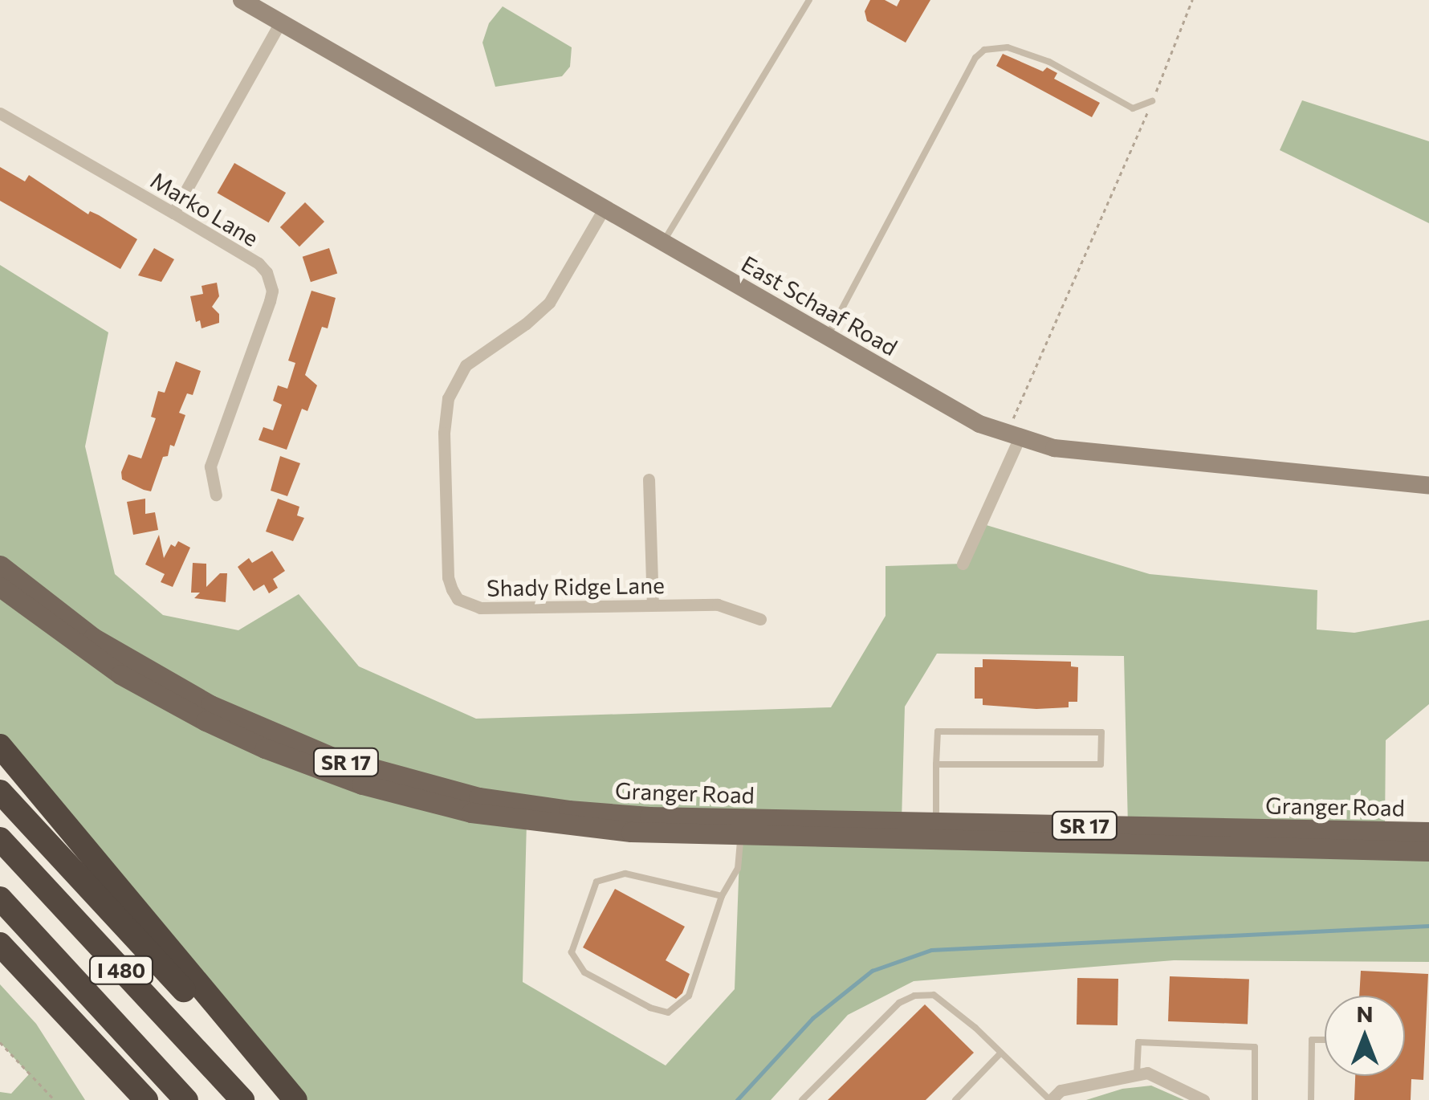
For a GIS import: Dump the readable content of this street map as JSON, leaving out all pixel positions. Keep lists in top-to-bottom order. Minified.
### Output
{"streets":{"highway":["I 480"],"main road":["SR 17","Granger Road"],"street":["Marko Lane","East Schaaf Road","Shady Ridge Lane"]},"crossings":[["East Schaaf Road","Shady Ridge Lane"]],"north":"top"}
